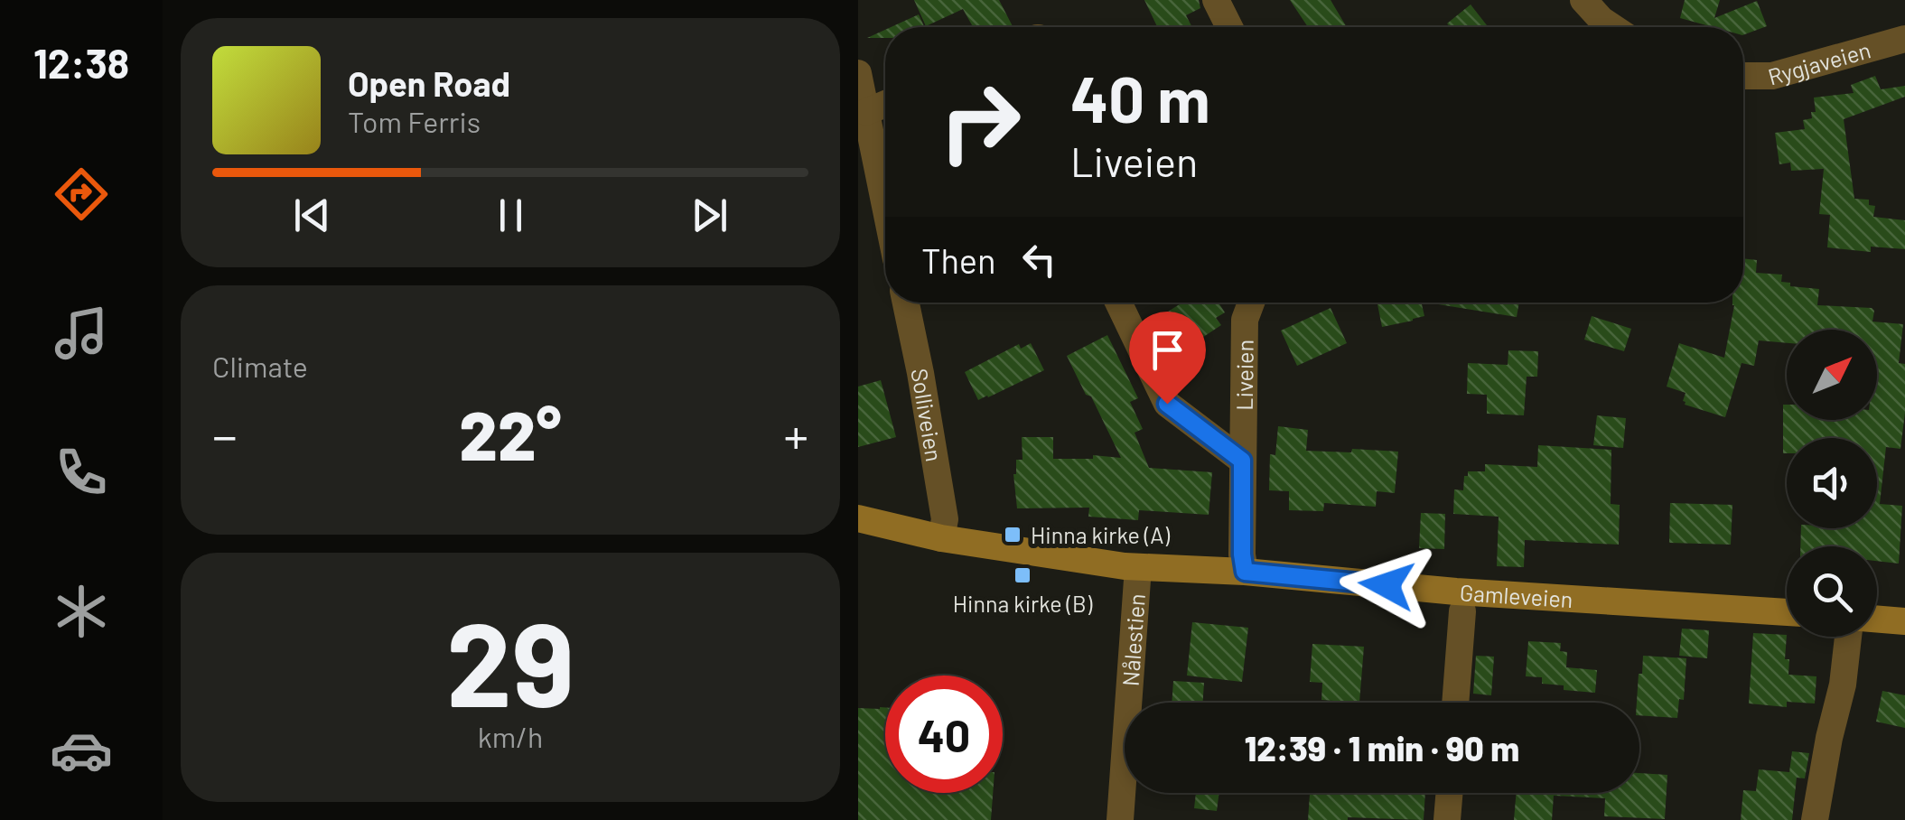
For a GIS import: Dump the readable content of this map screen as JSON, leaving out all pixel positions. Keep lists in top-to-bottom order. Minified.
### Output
{"streets":{"street":["Rygjaveien","Liveien","Solliveien","Gamleveien","Nålestien"]},"crossings":[["Liveien","Gamleveien"],["Solliveien","Gamleveien"],["Gamleveien","Nålestien"]],"places":{"transit":["Hinna kirke (A)","Hinna kirke (B)"]},"north":"top right","page":{"tabs":"12:38","turn":["40 m","Liveien"],"song":["Open Road","Tom Ferris"],"then":"Then","tile":["Climate",["29","km/h"]],"heat":["−","22°","+"],"limit":"40","trip":"12:39 · 1 min · 90 m"}}
